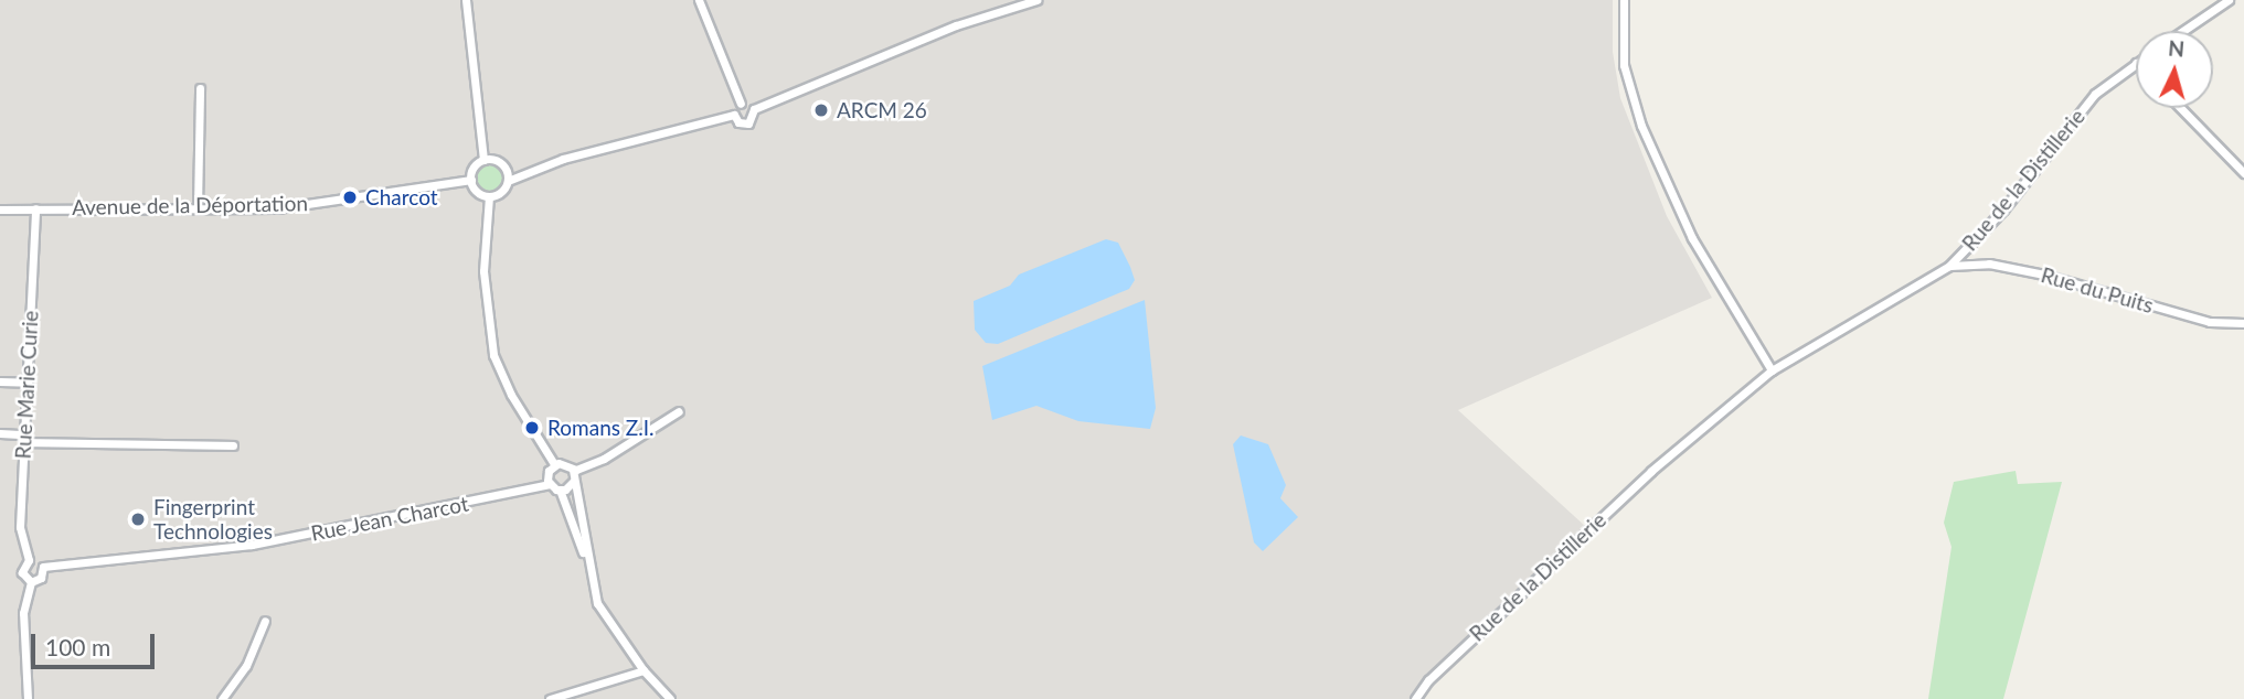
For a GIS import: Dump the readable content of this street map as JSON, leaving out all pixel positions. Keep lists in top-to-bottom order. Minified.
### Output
{"streets":{"street":["Rue de la Distillerie","Avenue de la Déportation","Rue du Puits","Rue Marie Curie","Rue Jean Charcot"]},"crossings":[["Rue de la Distillerie","Rue du Puits"],["Avenue de la Déportation","Rue Marie Curie"]],"places":["ARCM 26","Charcot","Romans Z.I.","Fingerprint Technologies"],"scale_bar":"100 m","north":"top"}
